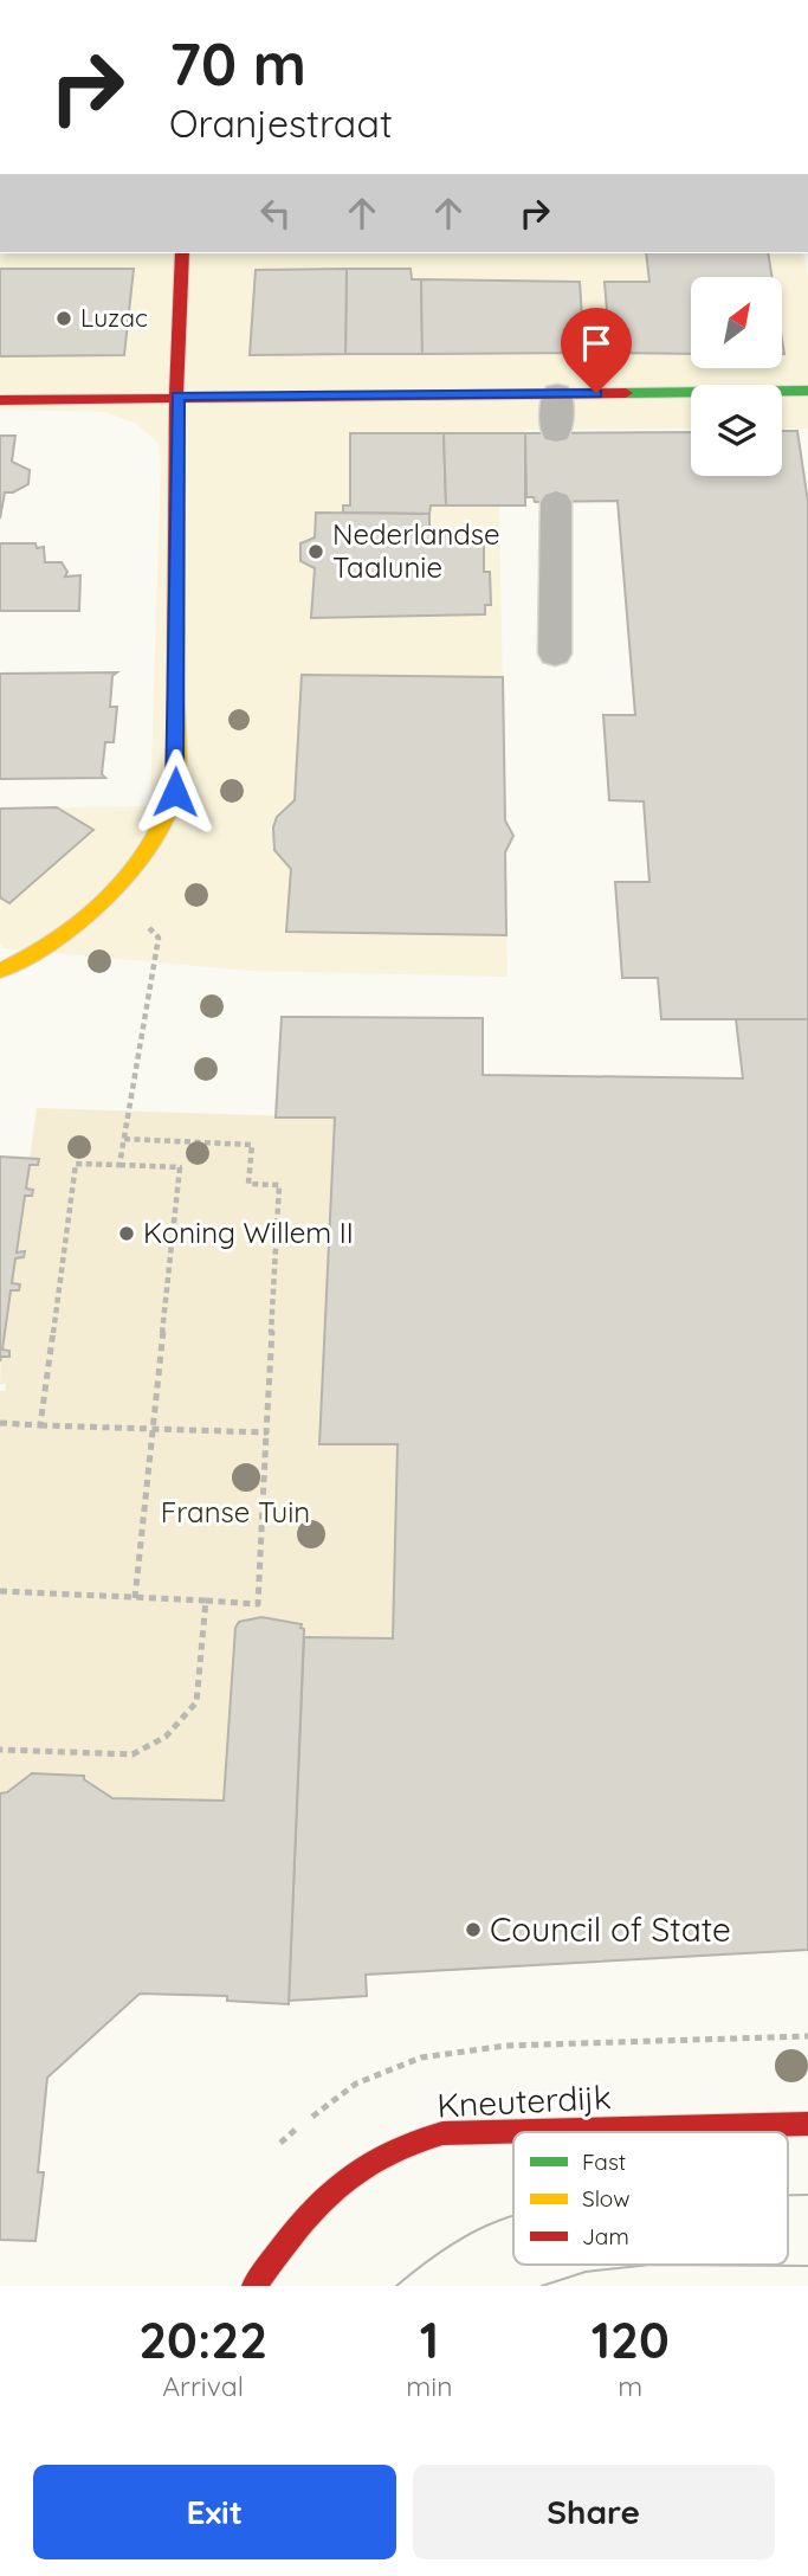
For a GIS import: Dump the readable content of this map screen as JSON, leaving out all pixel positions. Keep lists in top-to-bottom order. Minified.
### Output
{"streets":{"street":["Kneuterdijk"]},"parks":["Franse Tuin"],"places":["Luzac","Nederlandse Taalunie","Koning Willem II","Council of State"],"legend":["Fast","Slow","Jam"],"north":"top right","page":{"turn":["70 m","Oranjestraat"],"eta":["20:22","Arrival","1","min","120","m"],"buttons":["Exit","Share"]}}
